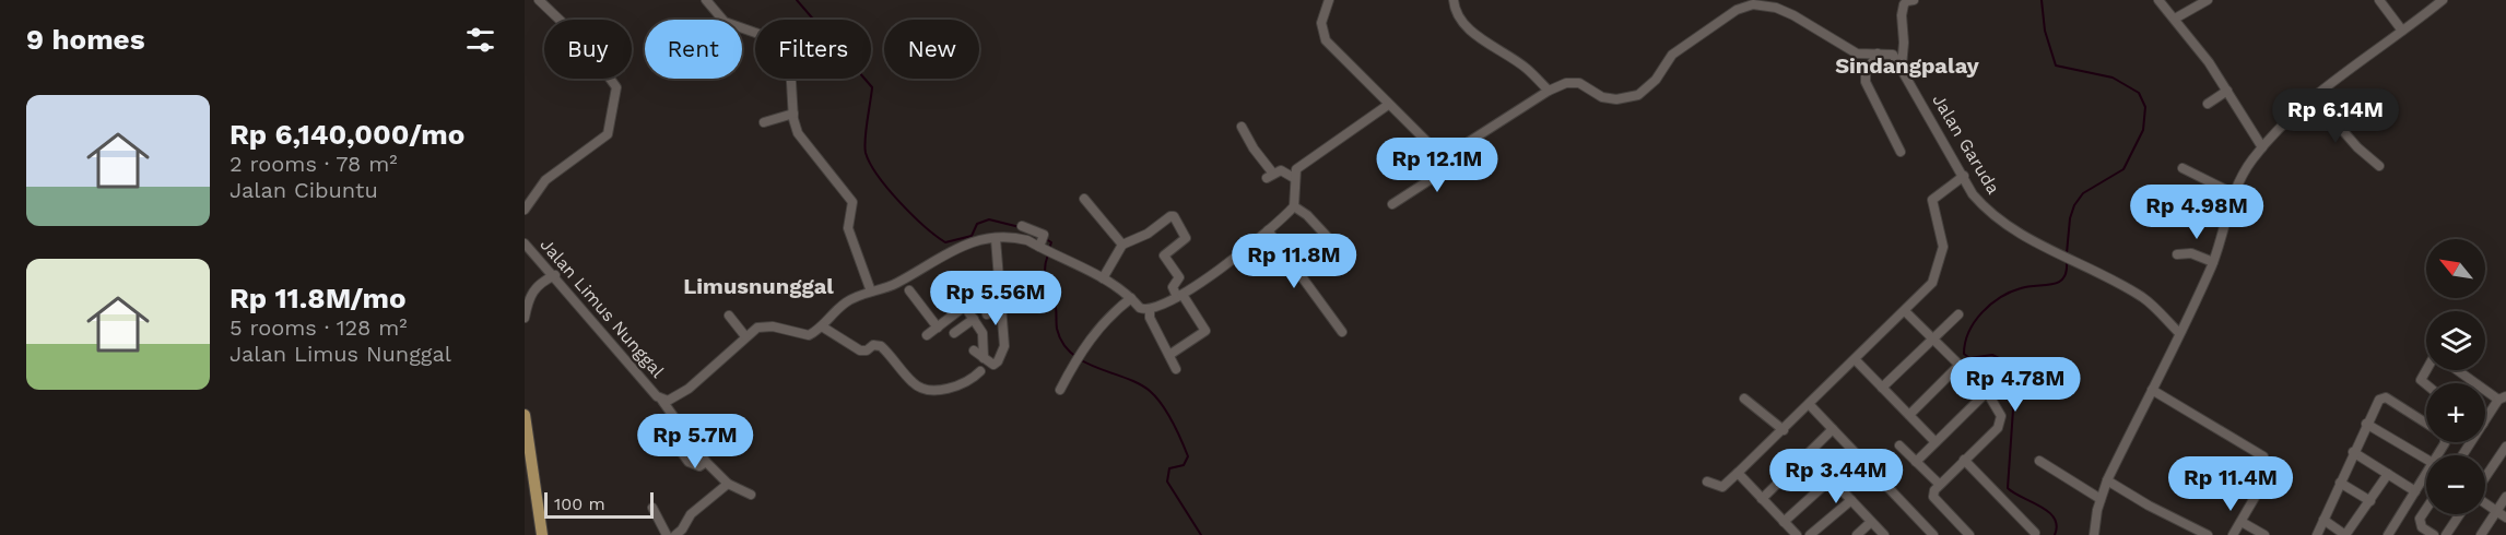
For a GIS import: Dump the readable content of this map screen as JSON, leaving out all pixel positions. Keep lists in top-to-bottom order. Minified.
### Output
{"streets":{"street":["Jalan Garuda","Jalan Limus Nunggal"]},"districts":["Sindangpalay","Limusnunggal"],"scale_bar":"100 m","north":"top left","page":{"heading":"9 homes","chip":["Buy","Rent","Filters","New"],"list":[{"name":"Rp 6,140,000/mo","note":"2 rooms · 78 m² · Jalan Cibuntu"},{"name":"Rp 11.8M/mo","note":"5 rooms · 128 m² · Jalan Limus Nunggal"}],"price":["Rp 6.14M","Rp 12.1M","Rp 4.98M","Rp 11.8M","Rp 5.56M","Rp 4.78M","Rp 5.7M","Rp 3.44M","Rp 11.4M"],"map_buttons":["+","−"],"scale":"100 m"}}
